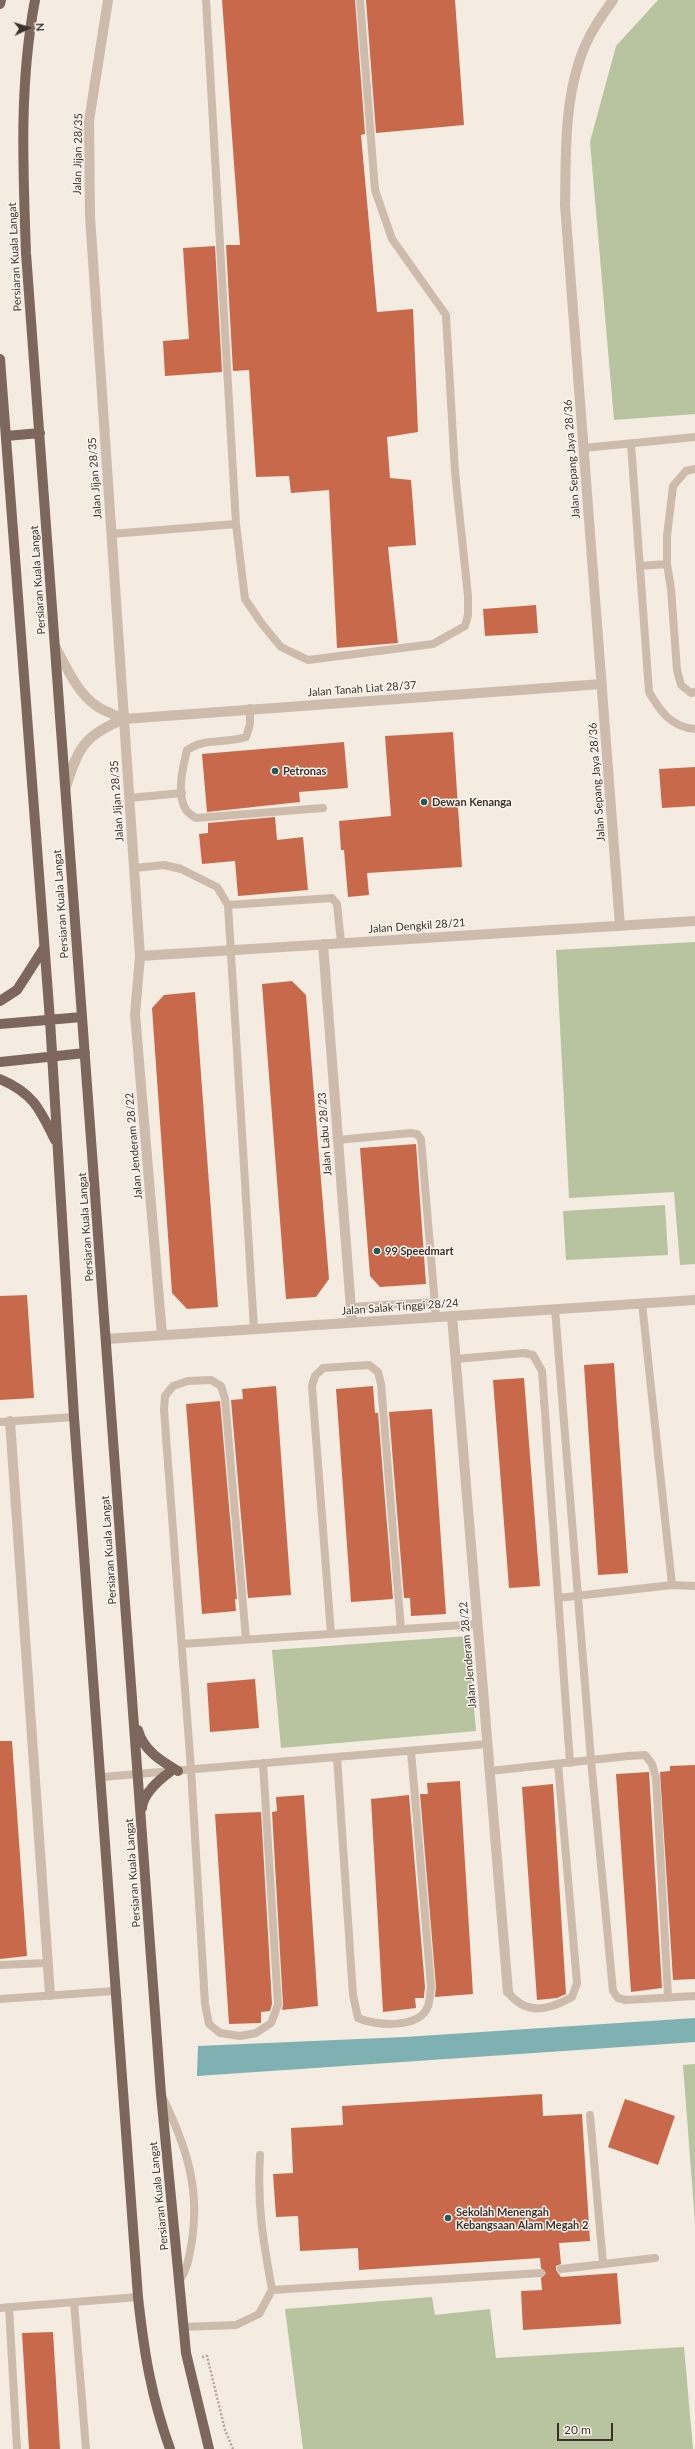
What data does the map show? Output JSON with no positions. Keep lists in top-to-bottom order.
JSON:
{
  "streets": {
    "main road": ["Persiaran Kuala Langat"],
    "street": [
      "Jalan Jijan 28/35",
      "Jalan Sepang Jaya 28/36",
      "Jalan Tanah Liat 28/37",
      "Jalan Dengkil 28/21",
      "Jalan Labu 28/23",
      "Jalan Jenderam 28/22",
      "Jalan Salak Tinggi 28/24"
    ]
  },
  "crossings": [
    ["Jalan Jijan 28/35", "Jalan Tanah Liat 28/37"],
    ["Jalan Jijan 28/35", "Jalan Dengkil 28/21"],
    ["Jalan Jijan 28/35", "Jalan Jenderam 28/22"],
    ["Persiaran Kuala Langat", "Jalan Salak Tinggi 28/24"],
    ["Jalan Sepang Jaya 28/36", "Jalan Tanah Liat 28/37"],
    ["Jalan Sepang Jaya 28/36", "Jalan Dengkil 28/21"],
    ["Jalan Dengkil 28/21", "Jalan Labu 28/23"],
    ["Jalan Dengkil 28/21", "Jalan Jenderam 28/22"],
    ["Jalan Labu 28/23", "Jalan Salak Tinggi 28/24"],
    ["Jalan Jenderam 28/22", "Jalan Salak Tinggi 28/24"]
  ],
  "places": [
    "Petronas",
    "Dewan Kenanga",
    "99 Speedmart",
    "Sekolah Menengah Kebangsaan Alam Megah 2"
  ],
  "scale_bar": "20 m",
  "north": "right"
}
